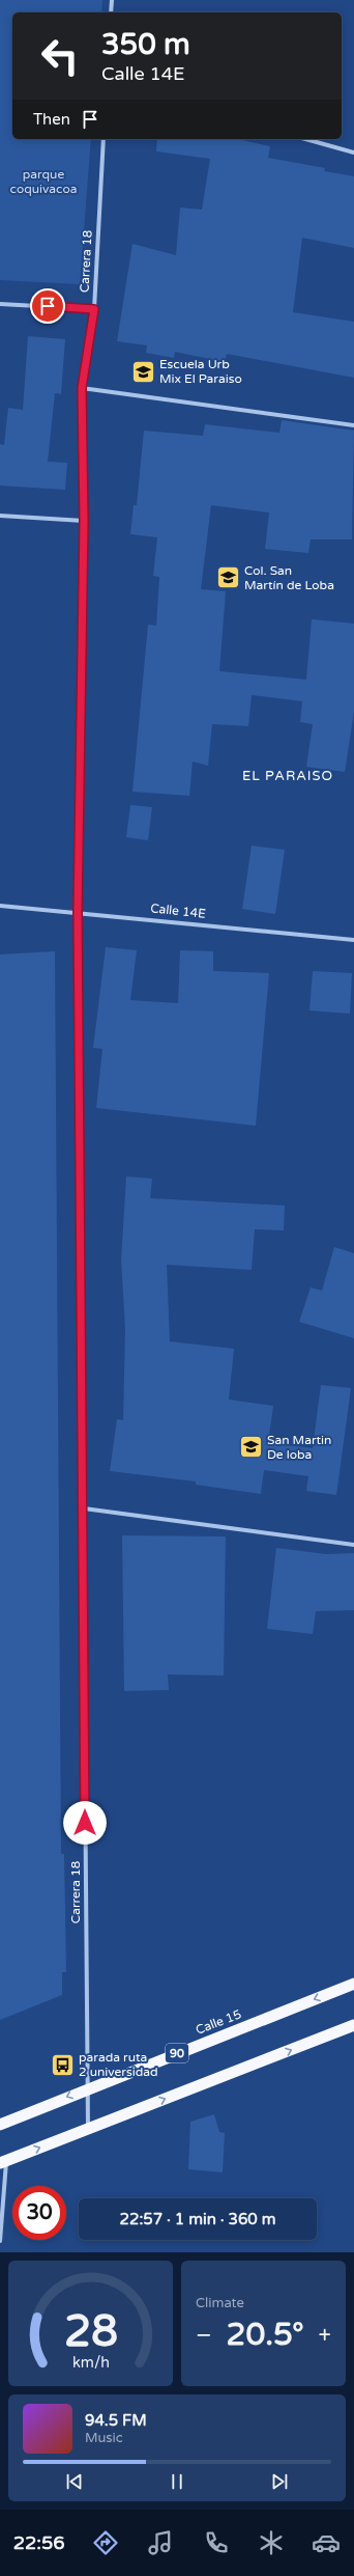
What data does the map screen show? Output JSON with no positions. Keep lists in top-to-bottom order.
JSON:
{
  "streets": {
    "highway": ["Calle 15", "90"],
    "street": ["Carrera 18", "Calle 14E"]
  },
  "crossings": [
    ["Carrera 18", "Calle 14E"],
    ["Carrera 18", "Calle 15"]
  ],
  "districts": ["EL PARAISO"],
  "parks": ["parque coquivacoa"],
  "places": {
    "school or university": ["Escuela Urb Mix El Paraiso", "Col. San Martín de Loba", "San Martin De loba"],
    "bus stop": ["parada ruta 2 universidad"]
  },
  "page": {
    "turn": ["350 m", "Calle 14E"],
    "then": "Then",
    "limit": "30",
    "trip": "22:57 · 1 min · 360 m",
    "tile": "Climate",
    "heat": ["−", "20.5°", "+"],
    "song": ["94.5 FM", "Music"],
    "tabs": "22:56",
    "gauge": ["28", "km/h"]
  }
}
